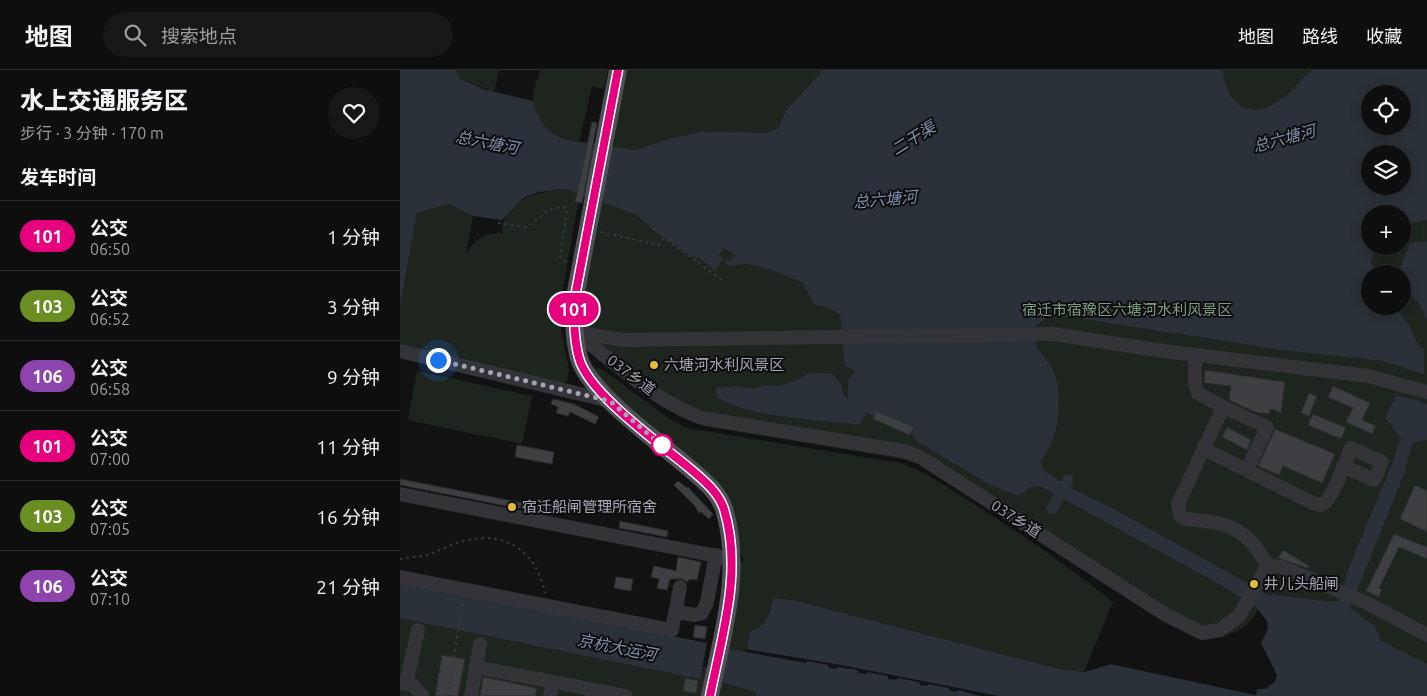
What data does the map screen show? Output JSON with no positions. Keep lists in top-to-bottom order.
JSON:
{
  "streets": {
    "street": ["037乡道"]
  },
  "water": ["二干渠", "总六塘河", "京杭大运河"],
  "parks": ["宿迁市宿豫区六塘河水利风景区"],
  "places": ["六塘河水利风景区", "宿迁船闸管理所宿舍", "井儿头船闸"],
  "lines": ["bus line 101"],
  "page": {
    "header": "地图",
    "search": "搜索地点",
    "nav": ["地图", "路线", "收藏"],
    "heading": [
      ["水上交通服务区", "步行 · 3 分钟 · 170 m"],
      "发车时间"
    ],
    "on_map": "101",
    "map_buttons": ["+", "−"],
    "list": [
      {
        "mark": "101",
        "name": "公交",
        "note": "06:50",
        "value": "1 分钟"
      },
      {
        "mark": "103",
        "name": "公交",
        "note": "06:52",
        "value": "3 分钟"
      },
      {
        "mark": "106",
        "name": "公交",
        "note": "06:58",
        "value": "9 分钟"
      },
      {
        "mark": "101",
        "name": "公交",
        "note": "07:00",
        "value": "11 分钟"
      },
      {
        "mark": "103",
        "name": "公交",
        "note": "07:05",
        "value": "16 分钟"
      },
      {
        "mark": "106",
        "name": "公交",
        "note": "07:10",
        "value": "21 分钟"
      }
    ]
  }
}
